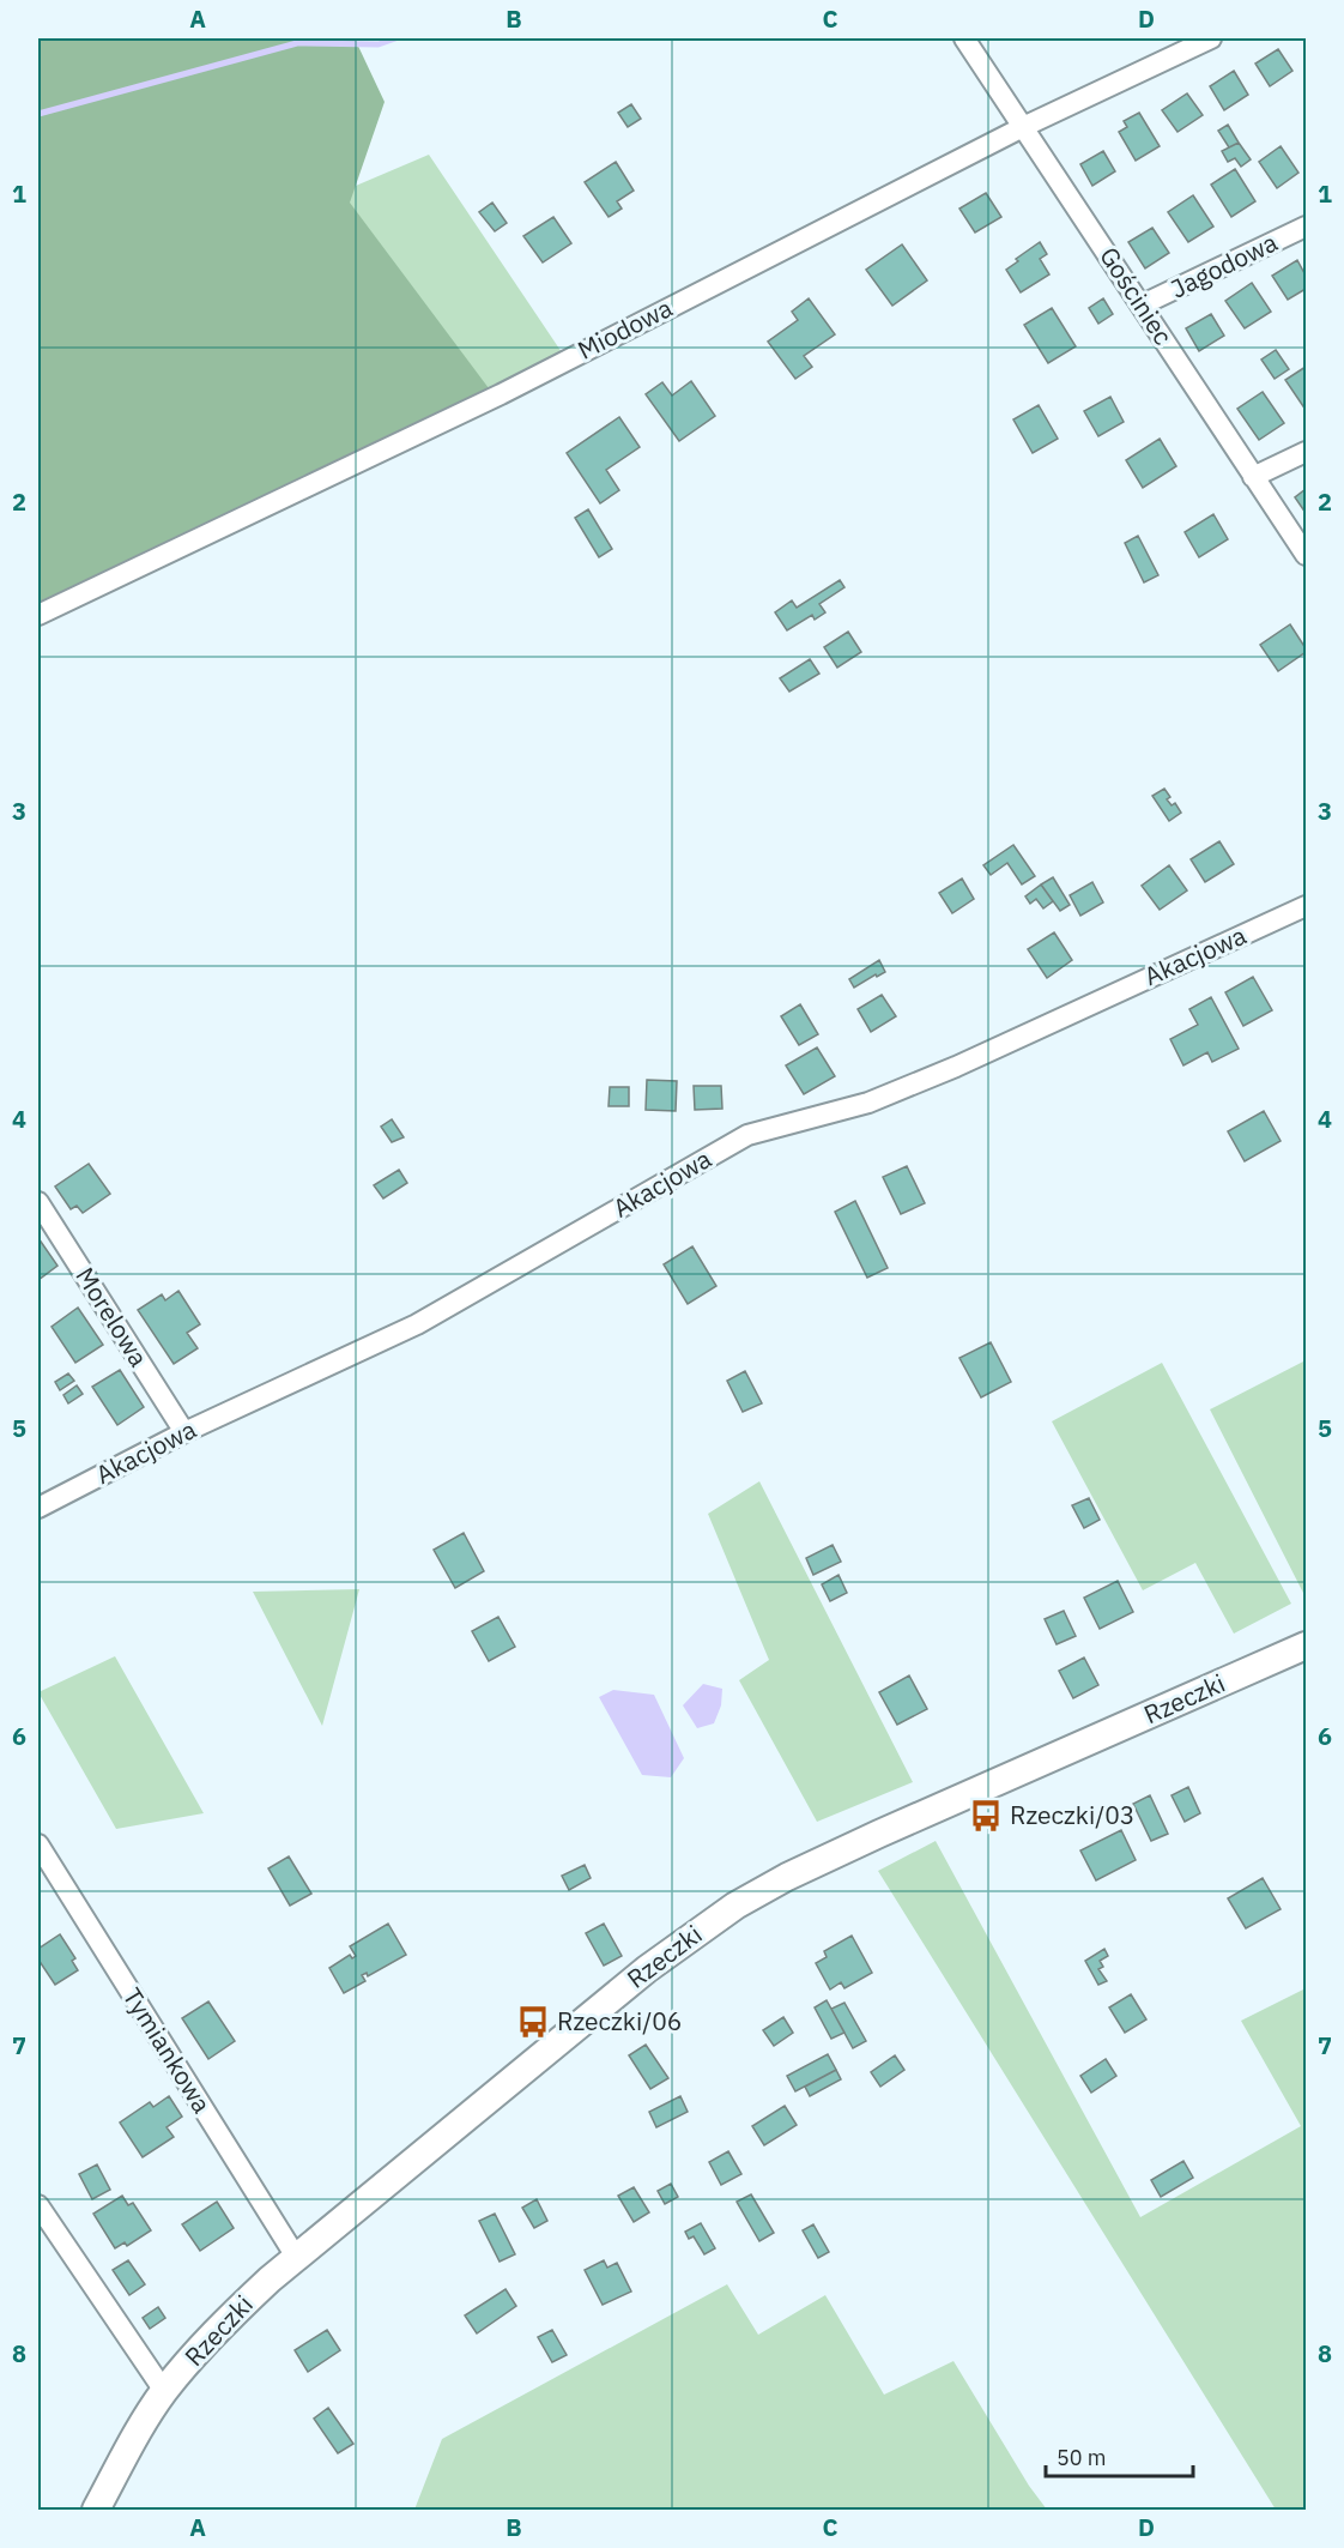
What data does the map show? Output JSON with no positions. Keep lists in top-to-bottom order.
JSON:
{
  "streets": {
    "main road": ["Rzeczki"],
    "street": [
      "Jagodowa",
      "Gościniec",
      "Miodowa",
      "Akacjowa",
      "Morelowa",
      "Tymiankowa"
    ]
  },
  "crossings": [
    ["Jagodowa", "Gościniec"],
    ["Gościniec", "Miodowa"],
    ["Akacjowa", "Morelowa"],
    ["Rzeczki", "Tymiankowa"]
  ],
  "places": {
    "bus stop": ["Rzeczki/03", "Rzeczki/06"]
  },
  "scale_bar": "50 m",
  "grid": {
    "columns": [
      "A",
      "B",
      "C",
      "D"
    ],
    "rows": [
      "1",
      "2",
      "3",
      "4",
      "5",
      "6",
      "7",
      "8"
    ]
  }
}
